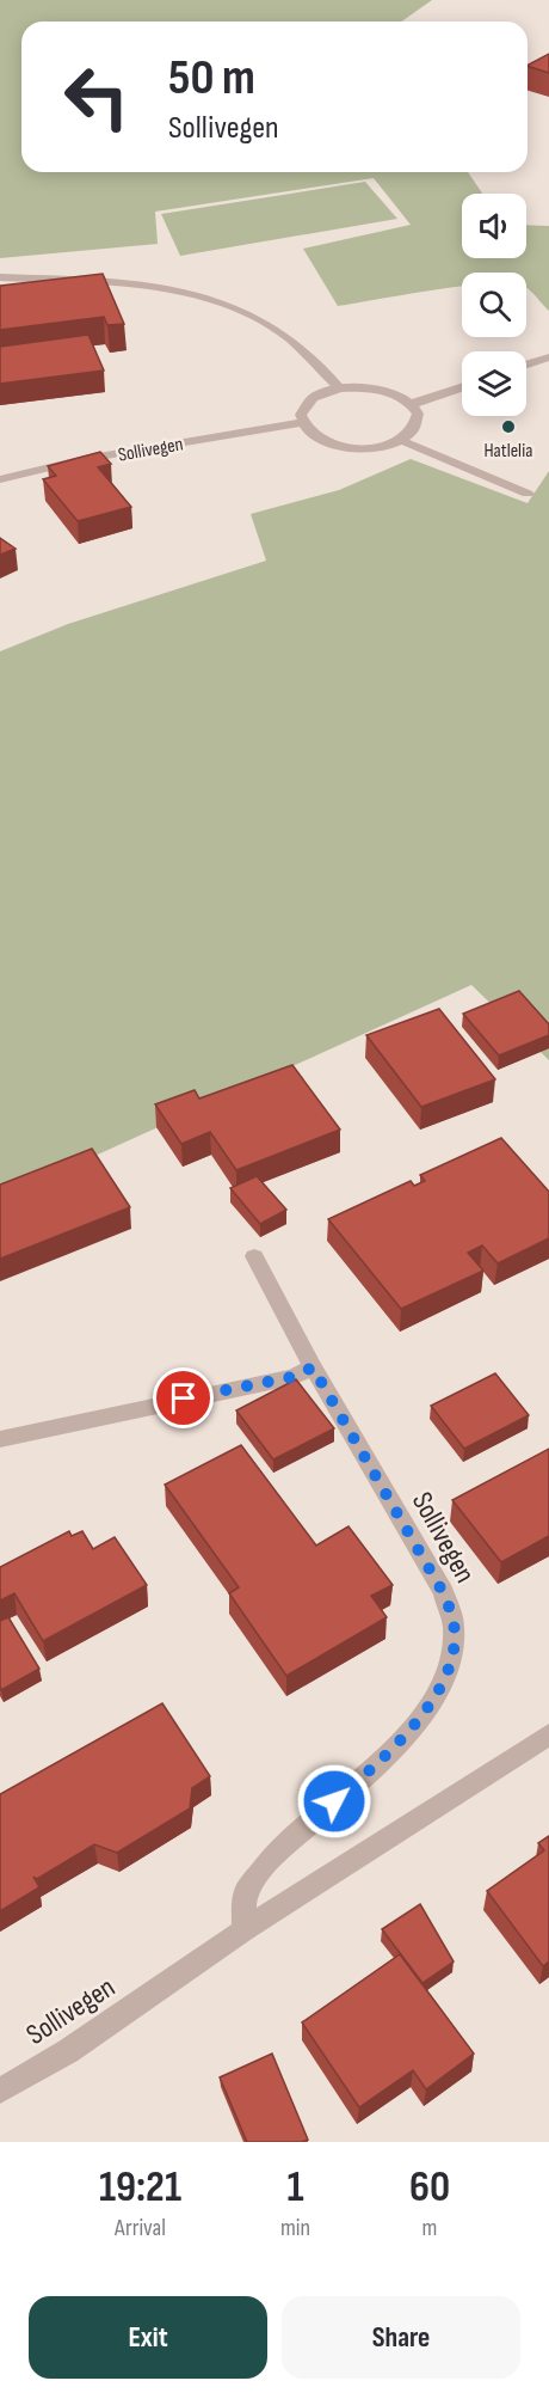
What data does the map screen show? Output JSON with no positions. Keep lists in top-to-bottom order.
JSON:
{
  "streets": {
    "street": ["Sollivegen"]
  },
  "places": ["Hatlelia"],
  "page": {
    "turn": ["50 m", "Sollivegen"],
    "eta": [
      "19:21",
      "Arrival",
      "1",
      "min",
      "60",
      "m"
    ],
    "buttons": ["Exit", "Share"]
  }
}
